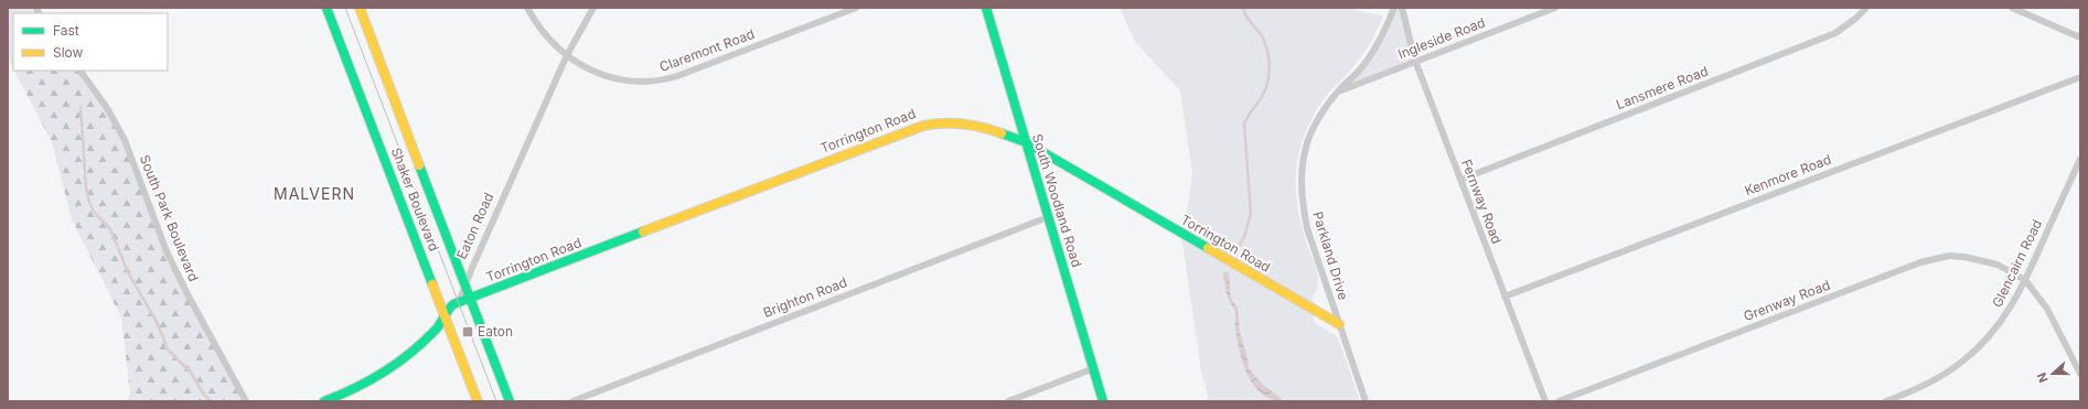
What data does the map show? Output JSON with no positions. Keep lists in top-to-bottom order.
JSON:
{
  "streets": {
    "street": [
      "Ingleside Road",
      "Claremont Road",
      "Lansmere Road",
      "Torrington Road",
      "Kenmore Road",
      "Shaker Boulevard",
      "South Woodland Road",
      "Fernway Road",
      "South Park Boulevard",
      "Eaton Road",
      "Parkland Drive",
      "Glencairn Road",
      "Brighton Road",
      "Grenway Road"
    ]
  },
  "crossings": [
    ["Ingleside Road", "Fernway Road"],
    ["Ingleside Road", "Parkland Drive"],
    ["Claremont Road", "Eaton Road"],
    ["Lansmere Road", "Fernway Road"],
    ["Torrington Road", "Shaker Boulevard"],
    ["Torrington Road", "South Woodland Road"],
    ["Torrington Road", "Eaton Road"],
    ["Torrington Road", "Parkland Drive"],
    ["Kenmore Road", "Fernway Road"],
    ["Shaker Boulevard", "Eaton Road"],
    ["South Woodland Road", "Brighton Road"],
    ["Glencairn Road", "Grenway Road"]
  ],
  "districts": ["MALVERN"],
  "places": {
    "transit": ["Eaton"]
  },
  "legend": ["Fast", "Slow"],
  "north": "left"
}
